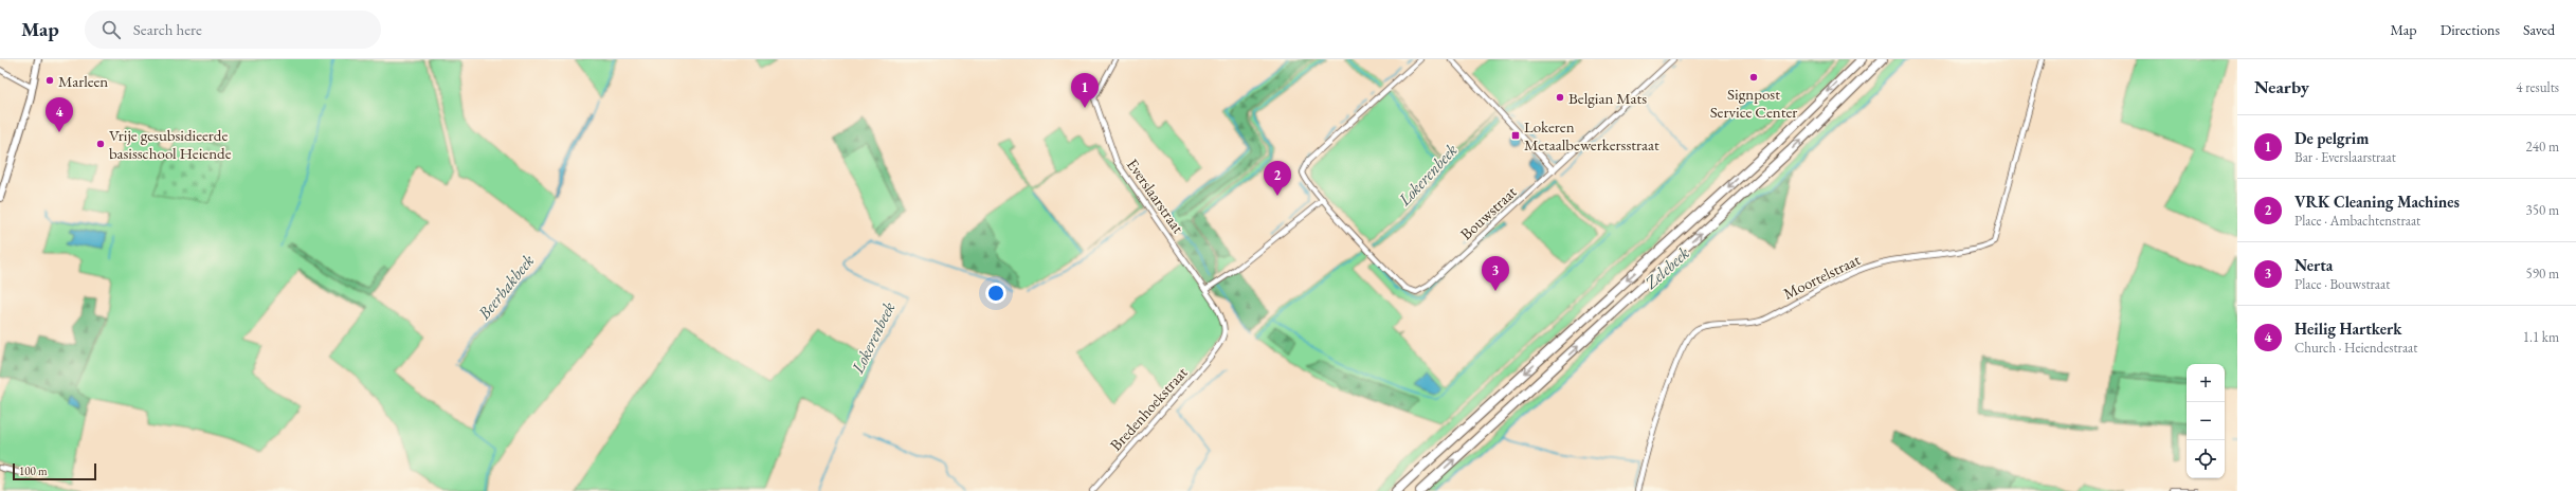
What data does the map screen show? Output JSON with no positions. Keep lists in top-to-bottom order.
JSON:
{
  "streets": {
    "street": [
      "Everslaarstraat",
      "Bouwstraat",
      "Moortelstraat",
      "Bredenhoekstraat"
    ]
  },
  "crossings": [
    ["Everslaarstraat", "Bredenhoekstraat"]
  ],
  "water": ["Lokerenbeek", "Zelebeek", "Beerbakbeek"],
  "places": {
    "other": [
      "Signpost Service Center",
      "Marleen",
      "Belgian Mats",
      "Vrije gesubsidieerde basisschool Heiende"
    ],
    "transit": ["Lokeren Metaalbewerkersstraat"]
  },
  "scale_bar": "100 m",
  "page": {
    "header": "Map",
    "search": "Search here",
    "nav": ["Map", "Directions", "Saved"],
    "heading": ["Nearby", "4 results"],
    "pins": [
      "1",
      "4",
      "2",
      "3"
    ],
    "list": [
      {
        "mark": "1",
        "name": "De pelgrim",
        "note": "Bar · Everslaarstraat",
        "value": "240 m"
      },
      {
        "mark": "2",
        "name": "VRK Cleaning Machines",
        "note": "Place · Ambachtenstraat",
        "value": "350 m"
      },
      {
        "mark": "3",
        "name": "Nerta",
        "note": "Place · Bouwstraat",
        "value": "590 m"
      },
      {
        "mark": "4",
        "name": "Heilig Hartkerk",
        "note": "Church · Heiendestraat",
        "value": "1.1 km"
      }
    ],
    "map_buttons": ["+", "−"],
    "scale": "100 m"
  }
}
